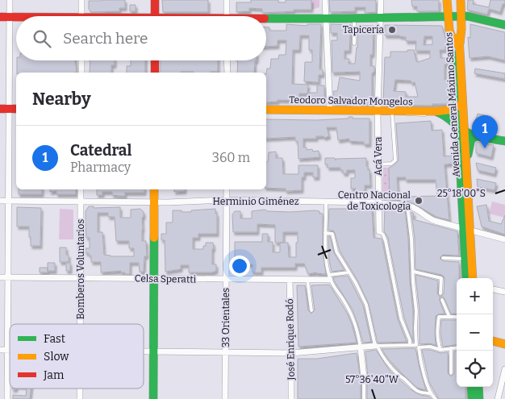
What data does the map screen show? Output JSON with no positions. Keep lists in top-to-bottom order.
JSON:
{
  "streets": {
    "main road": ["Teodoro Salvador Mongelos", "Avenida General Máximo Santos"],
    "street": [
      "Acá Vera",
      "Herminio Giménez",
      "Bomberos Voluntarios",
      "Celsa Speratti",
      "33 Orientales",
      "José Enrique Rodó"
    ]
  },
  "crossings": [
    ["Teodoro Salvador Mongelos", "Avenida General Máximo Santos"],
    ["Teodoro Salvador Mongelos", "Acá Vera"],
    ["Avenida General Máximo Santos", "Herminio Giménez"],
    ["Acá Vera", "Herminio Giménez"],
    ["Herminio Giménez", "Bomberos Voluntarios"],
    ["Herminio Giménez", "33 Orientales"],
    ["Bomberos Voluntarios", "Celsa Speratti"],
    ["Celsa Speratti", "33 Orientales"],
    ["Celsa Speratti", "José Enrique Rodó"]
  ],
  "places": ["Tapicería", "Centro Nacional de Toxicología"],
  "legend": ["Fast", "Slow", "Jam"],
  "page": {
    "search": "Search here",
    "heading": "Nearby",
    "pins": "1",
    "list": [
      {
        "mark": "1",
        "name": "Catedral",
        "note": "Pharmacy",
        "value": "360 m"
      }
    ],
    "map_buttons": ["+", "−"]
  },
  "coordinates": ["25°18'00\"S", "57°36'40\"W"]
}
